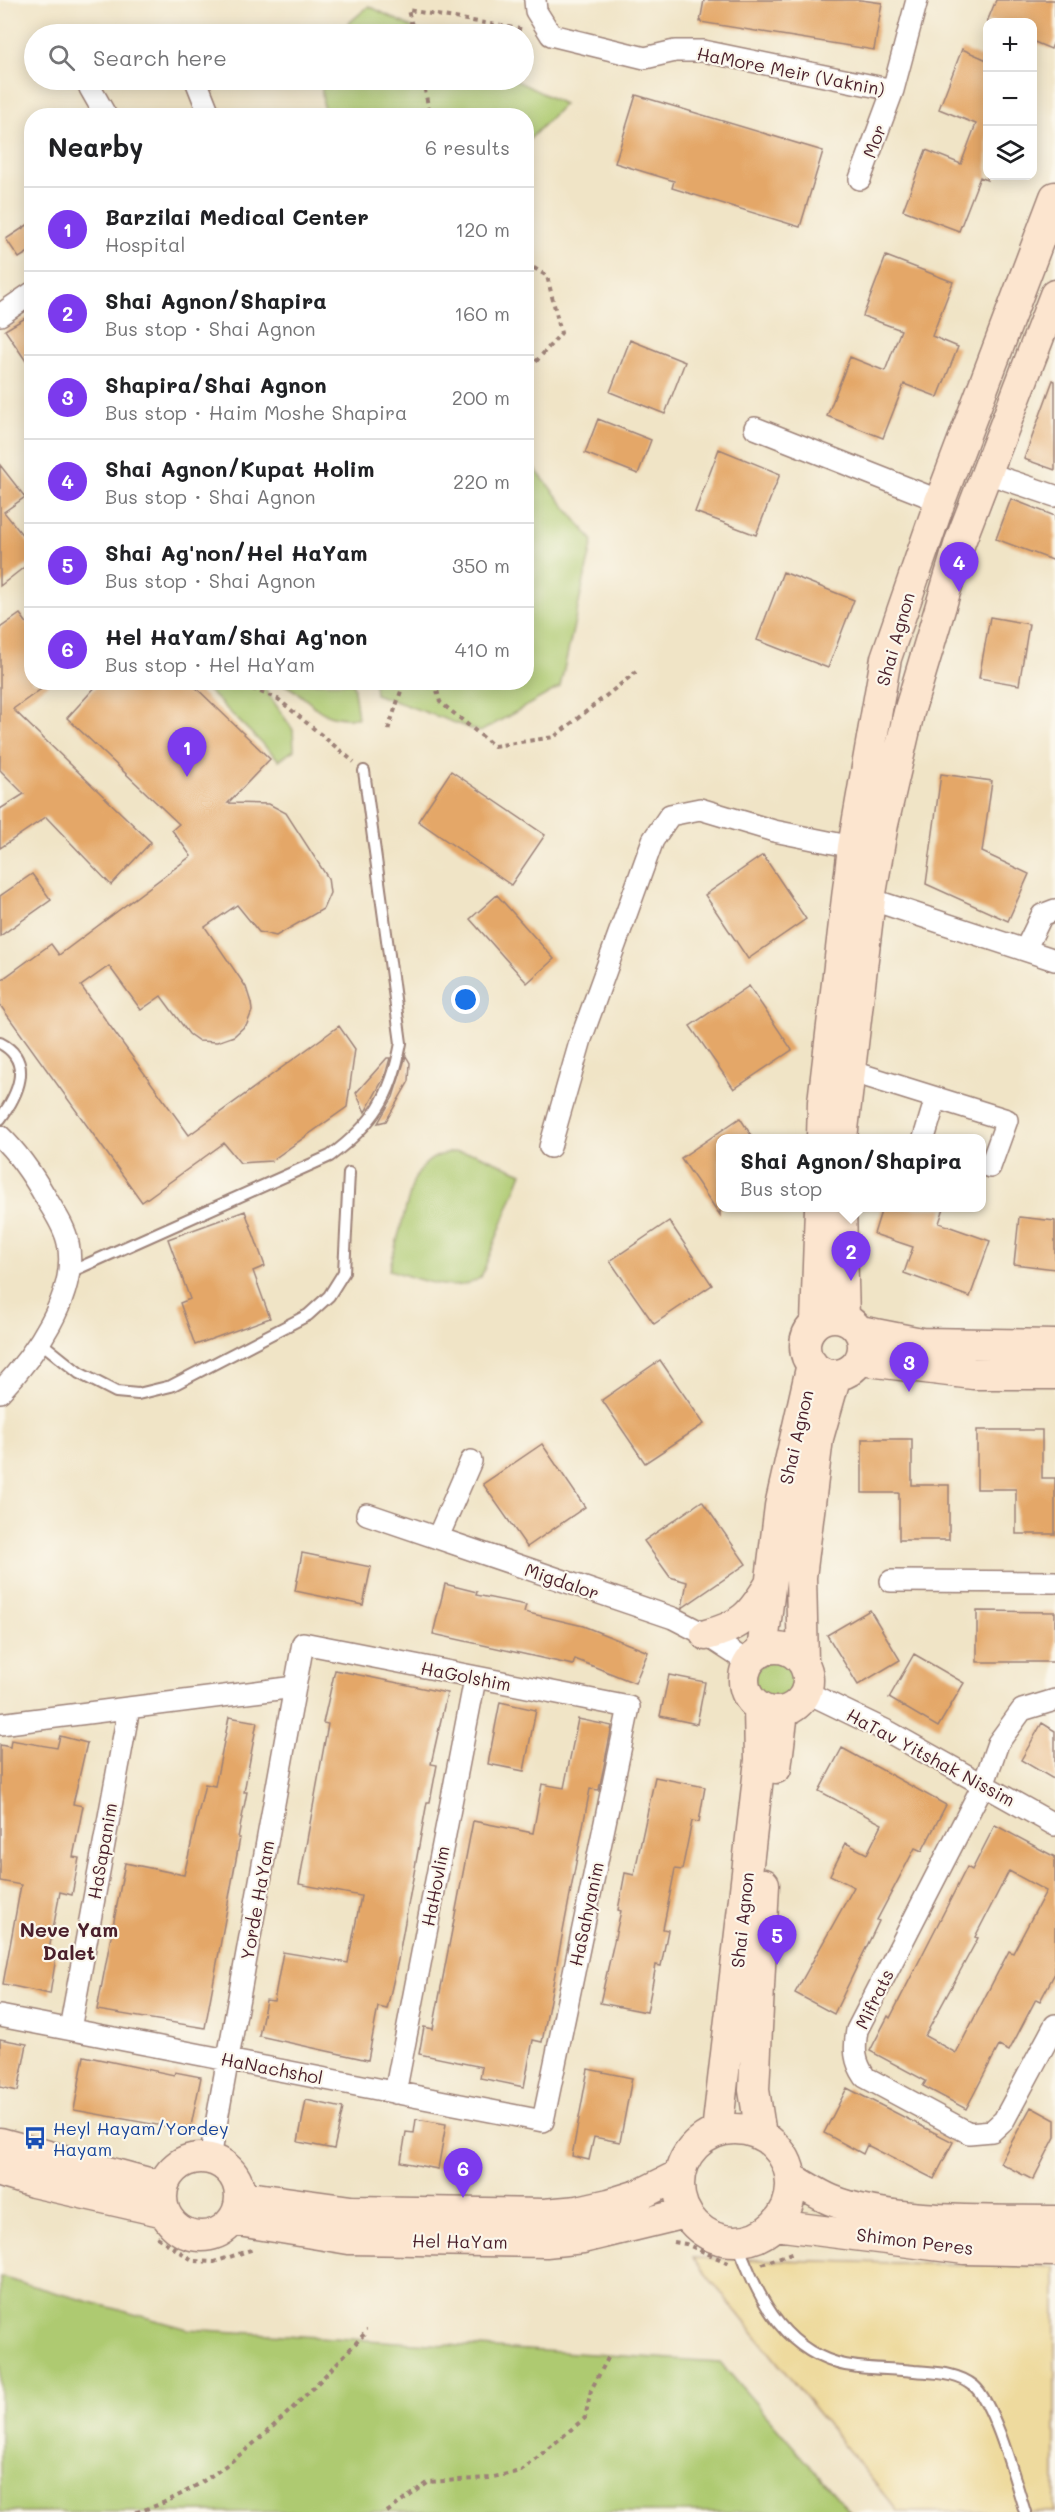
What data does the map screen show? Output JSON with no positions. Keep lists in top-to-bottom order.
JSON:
{
  "streets": {
    "street": [
      "HaMore Meir (Vaknin)",
      "Mor",
      "Shai Agnon",
      "Migdalor",
      "HaGolshim",
      "HaTav Yitshak Nissim",
      "HaSapanim",
      "HaHovlim",
      "Yorde HaYam",
      "HaSahyanim",
      "Mifrats",
      "HaNachshol",
      "Hel HaYam",
      "Shimon Peres"
    ]
  },
  "crossings": [
    ["HaMore Meir (Vaknin)", "Mor"],
    ["Shai Agnon", "Migdalor"],
    ["Shai Agnon", "HaTav Yitshak Nissim"],
    ["Shai Agnon", "Hel HaYam"],
    ["Shai Agnon", "Shimon Peres"],
    ["Migdalor", "HaTav Yitshak Nissim"],
    ["HaGolshim", "HaHovlim"],
    ["HaGolshim", "Yorde HaYam"],
    ["HaGolshim", "HaSahyanim"],
    ["HaTav Yitshak Nissim", "Mifrats"],
    ["HaSapanim", "HaNachshol"],
    ["HaHovlim", "HaNachshol"],
    ["Yorde HaYam", "HaNachshol"],
    ["Yorde HaYam", "Hel HaYam"],
    ["HaSahyanim", "HaNachshol"],
    ["Hel HaYam", "Shimon Peres"]
  ],
  "districts": ["Neve Yam Dalet"],
  "places": {
    "bus stop": ["Heyl Hayam/Yordey Hayam"]
  },
  "page": {
    "map_buttons": ["+", "−"],
    "search": "Search here",
    "heading": ["Nearby", "6 results"],
    "list": [
      {
        "mark": "1",
        "name": "Barzilai Medical Center",
        "note": "Hospital",
        "value": "120 m"
      },
      {
        "mark": "2",
        "name": "Shai Agnon/Shapira",
        "note": "Bus stop · Shai Agnon",
        "value": "160 m"
      },
      {
        "mark": "3",
        "name": "Shapira/Shai Agnon",
        "note": "Bus stop · Haim Moshe Shapira",
        "value": "200 m"
      },
      {
        "mark": "4",
        "name": "Shai Agnon/Kupat Holim",
        "note": "Bus stop · Shai Agnon",
        "value": "220 m"
      },
      {
        "mark": "5",
        "name": "Shai Ag'non/Hel HaYam",
        "note": "Bus stop · Shai Agnon",
        "value": "350 m"
      },
      {
        "mark": "6",
        "name": "Hel HaYam/Shai Ag'non",
        "note": "Bus stop · Hel HaYam",
        "value": "410 m"
      }
    ],
    "pins": [
      "4",
      "1",
      "2",
      "3",
      "5",
      "6"
    ],
    "popup": ["Shai Agnon/Shapira", "Bus stop"]
  }
}
